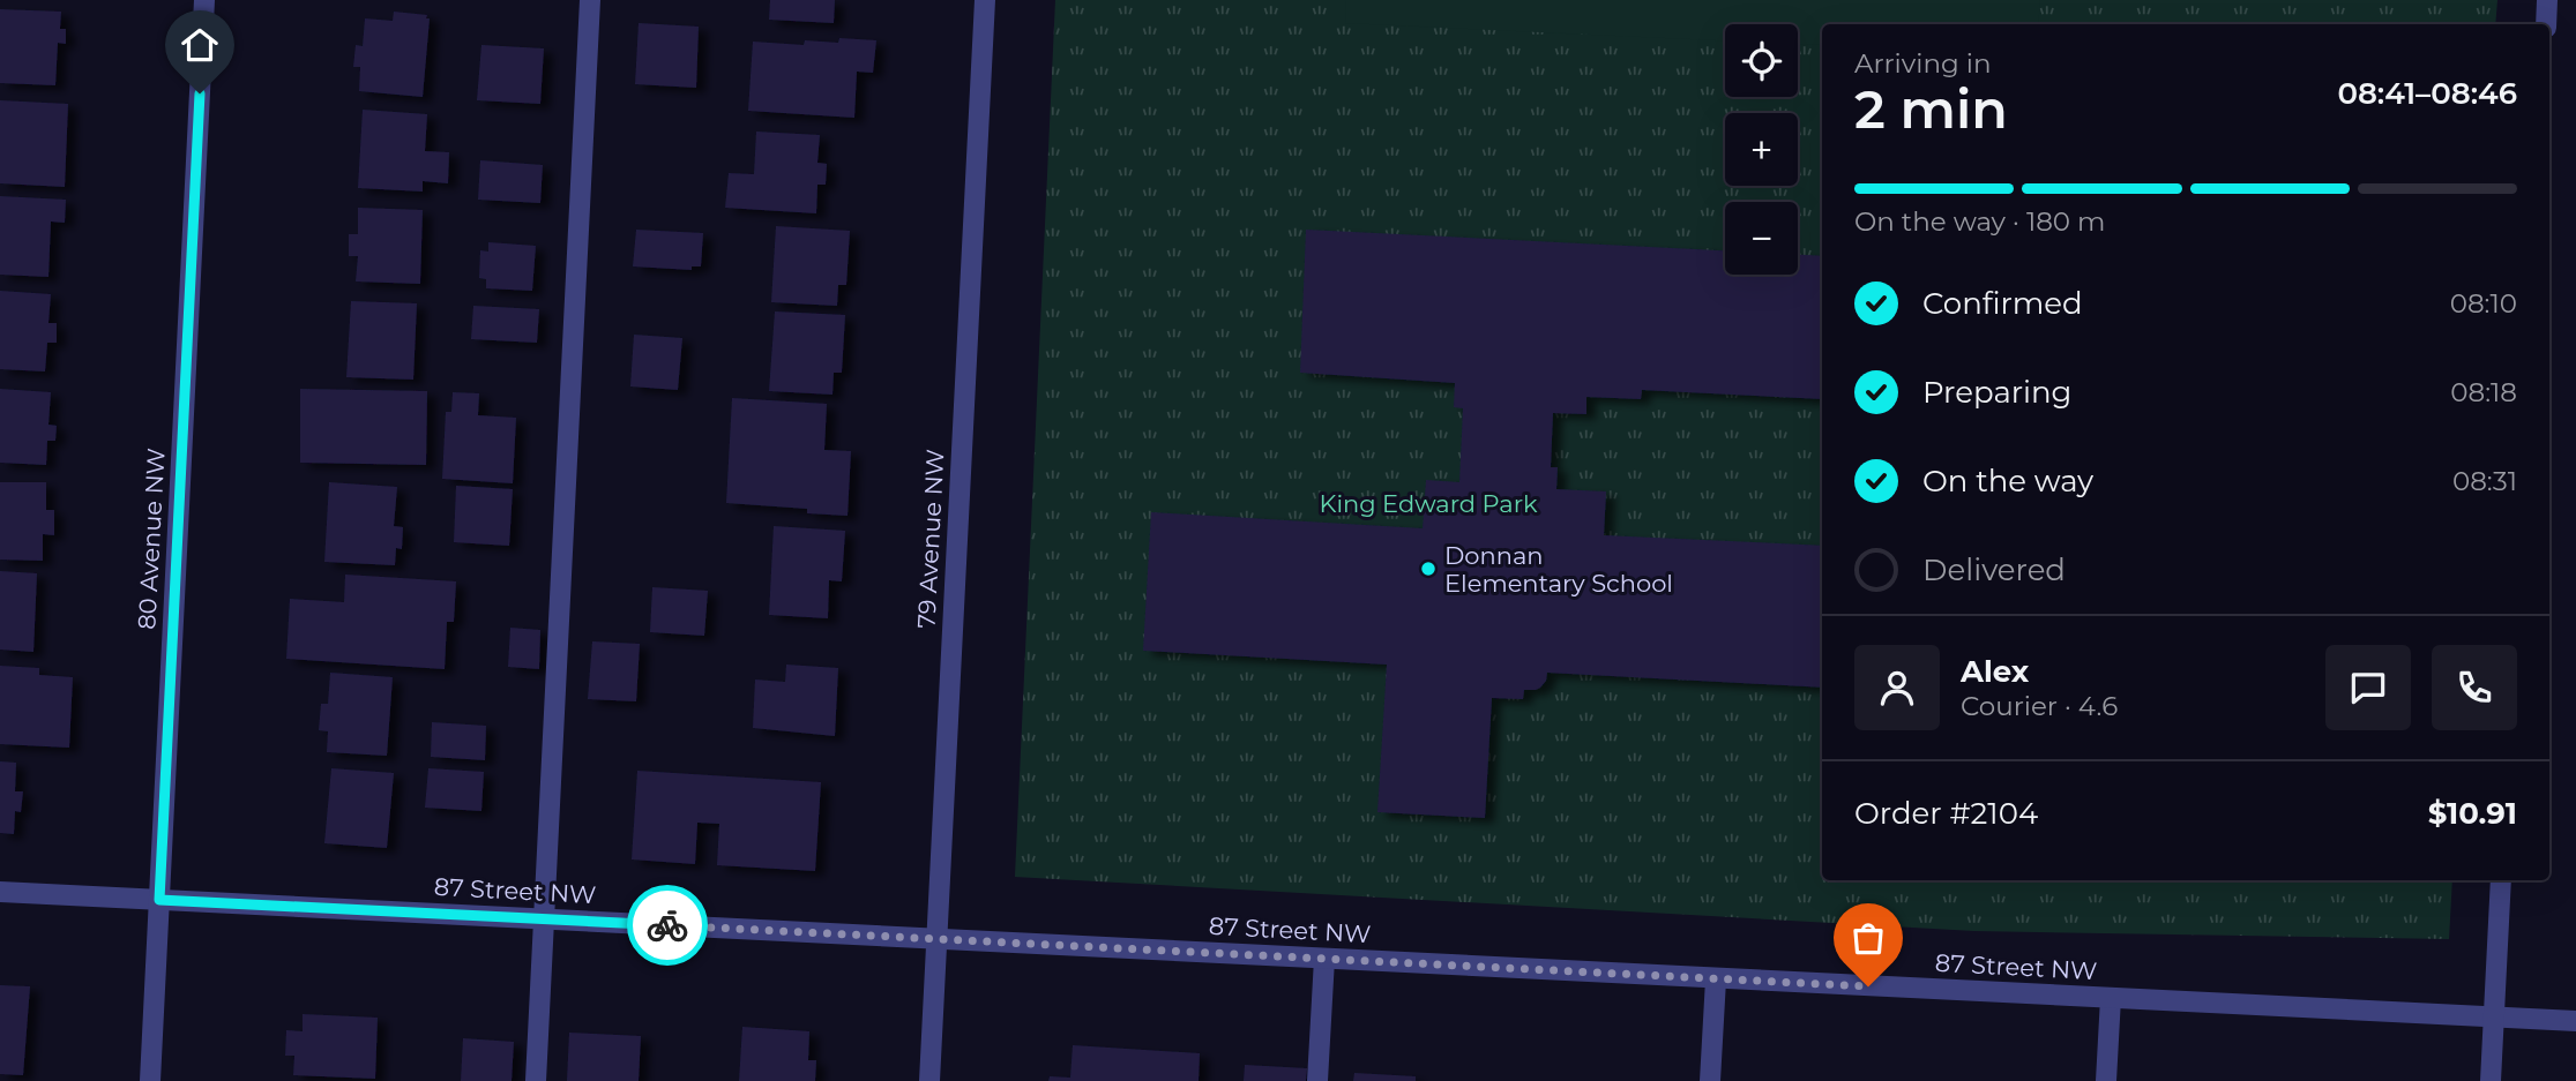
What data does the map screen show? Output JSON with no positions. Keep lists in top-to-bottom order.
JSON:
{
  "streets": {
    "street": ["80 Avenue NW", "79 Avenue NW", "87 Street NW"]
  },
  "crossings": [
    ["80 Avenue NW", "87 Street NW"],
    ["79 Avenue NW", "87 Street NW"]
  ],
  "parks": ["King Edward Park"],
  "places": ["Donnan Elementary School"],
  "page": {
    "map_buttons": ["+", "−"],
    "heading": ["2 min", "Arriving in", "08:41–08:46"],
    "panel": [
      "Alex",
      "Courier · 4.6",
      "Order #2104",
      "$10.91"
    ],
    "bar": "On the way · 180 m",
    "list": [
      ["Confirmed", "08:10"],
      ["Preparing", "08:18"],
      ["On the way", "08:31"],
      "Delivered"
    ]
  }
}
